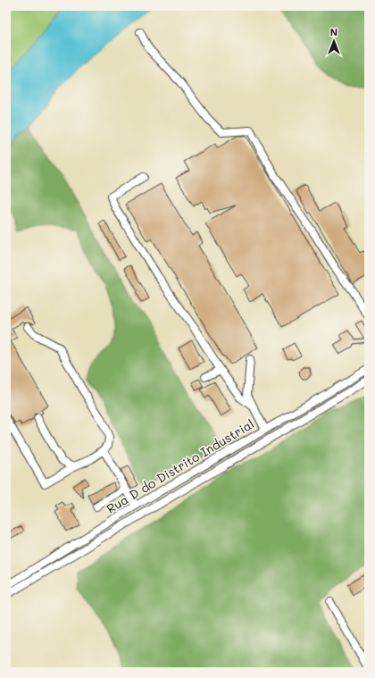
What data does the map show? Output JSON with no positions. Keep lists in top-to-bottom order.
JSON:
{
  "streets": {
    "street": ["Rua D do Distrito Industrial"]
  },
  "north": "top"
}
